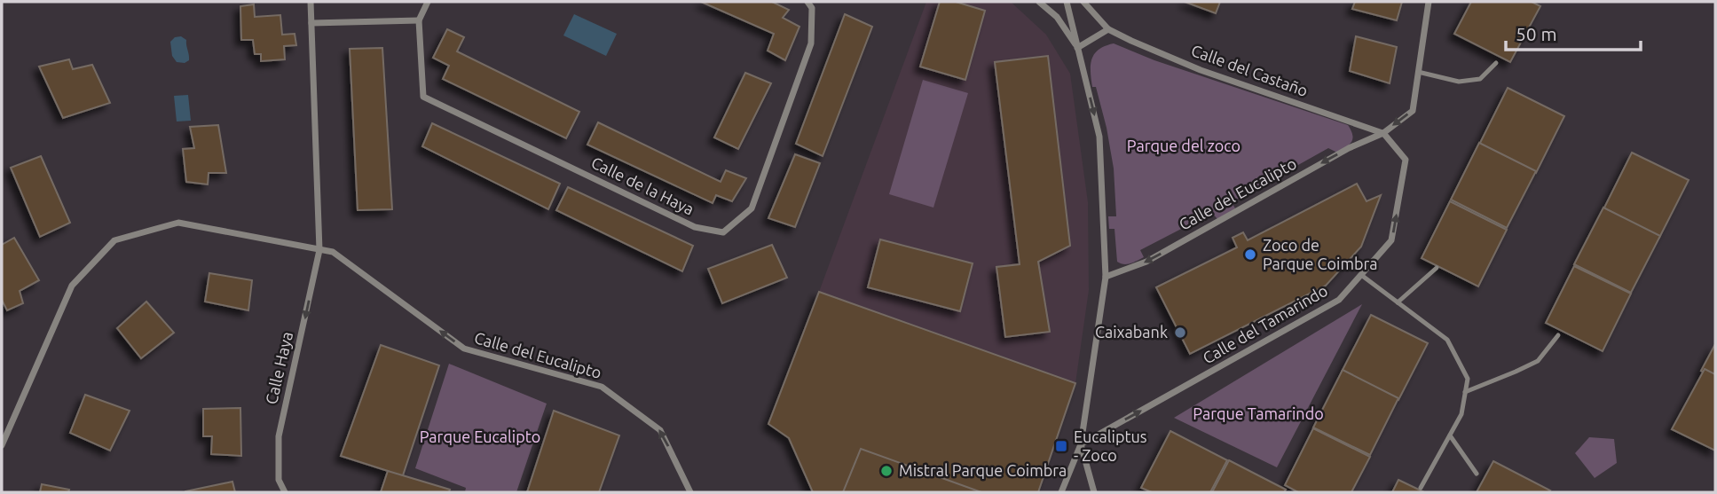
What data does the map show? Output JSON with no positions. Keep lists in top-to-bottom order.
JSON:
{
  "streets": {
    "street": [
      "Calle del Castaño",
      "Calle de la Haya",
      "Calle del Eucalipto",
      "Calle del Tamarindo",
      "Calle Haya"
    ]
  },
  "crossings": [
    ["Calle del Castaño", "Calle del Eucalipto"],
    ["Calle del Castaño", "Calle del Tamarindo"],
    ["Calle del Eucalipto", "Calle del Tamarindo"],
    ["Calle del Eucalipto", "Calle Haya"]
  ],
  "one_way": ["Calle del Eucalipto", "Calle del Tamarindo", "Calle Haya"],
  "parks": ["Parque del zoco", "Parque Tamarindo", "Parque Eucalipto"],
  "places": {
    "other": ["Zoco de Parque Coimbra", "Caixabank", "Mistral Parque Coimbra"],
    "transit": ["Eucaliptus - Zoco"]
  },
  "scale_bar": "50 m"
}
